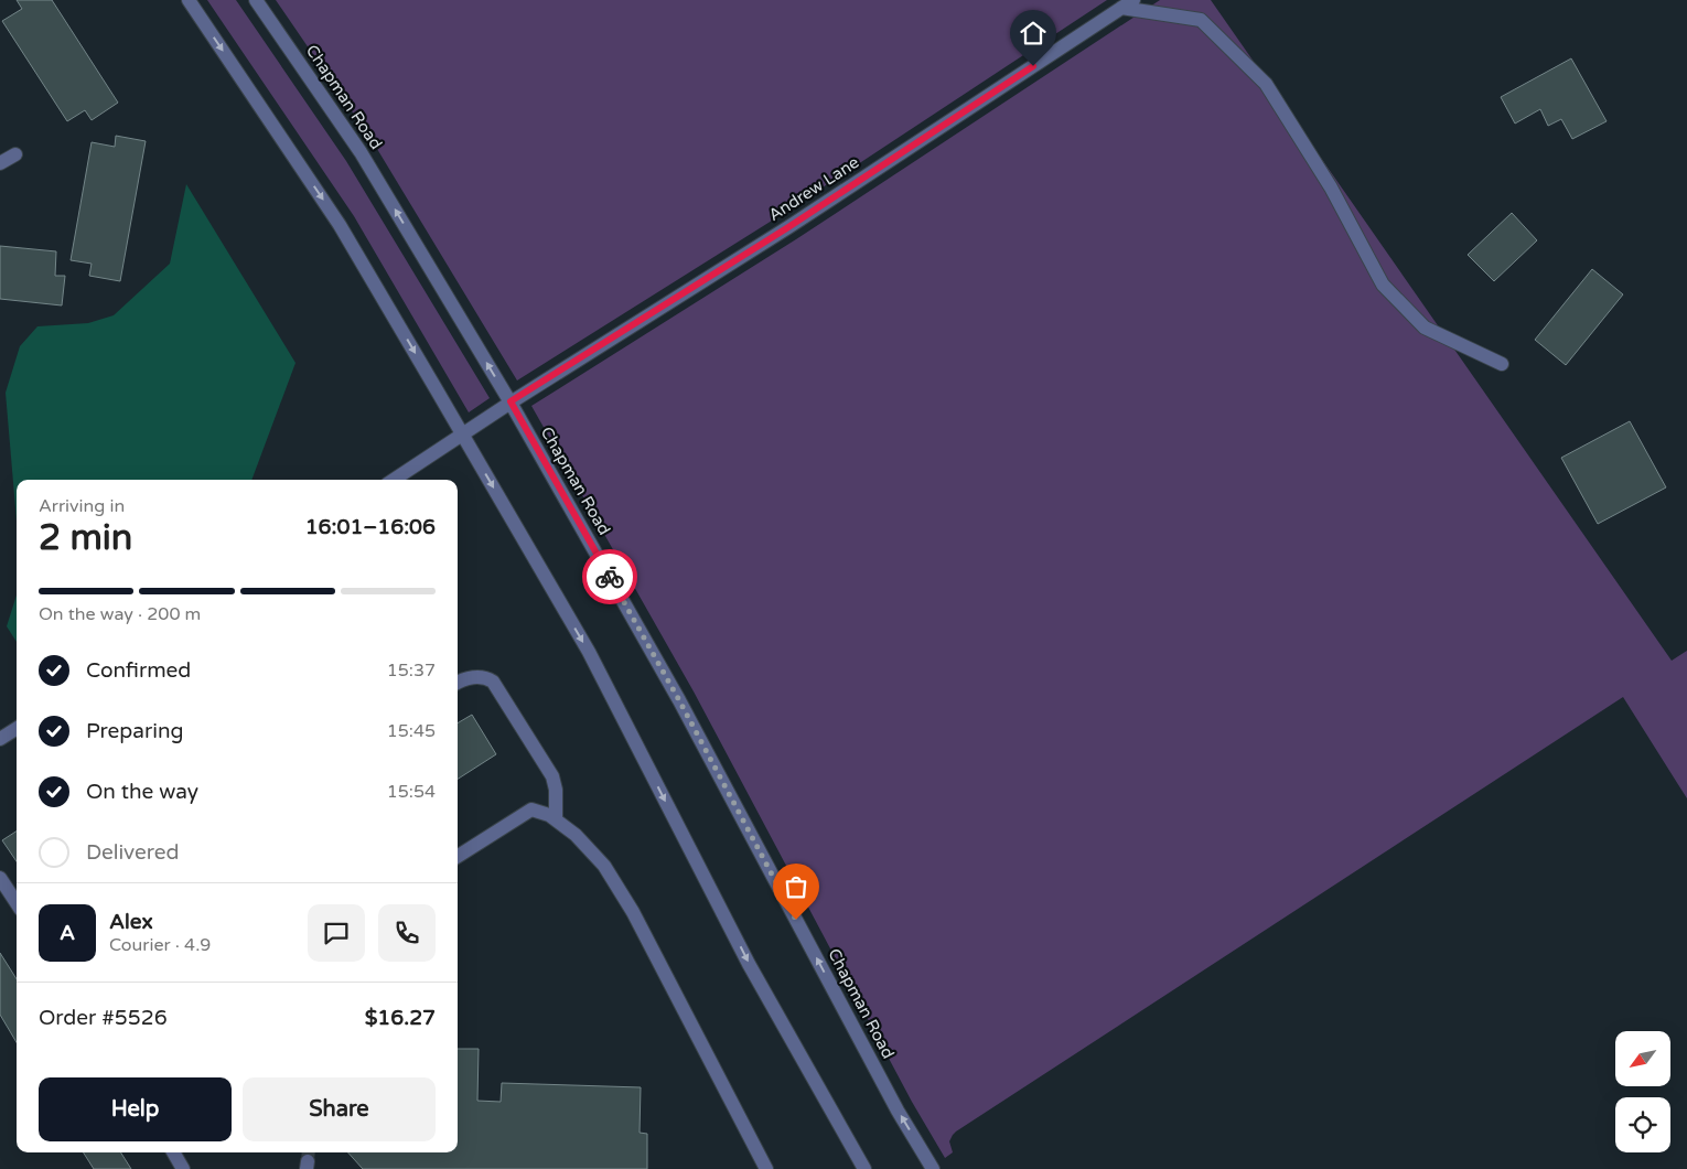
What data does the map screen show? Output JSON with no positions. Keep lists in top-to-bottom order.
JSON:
{
  "streets": {
    "street": ["Chapman Road", "Andrew Lane"]
  },
  "crossings": [
    ["Chapman Road", "Andrew Lane"]
  ],
  "north": "bottom left",
  "page": {
    "heading": ["2 min", "Arriving in", "16:01–16:06"],
    "panel": [
      "Alex",
      "Courier · 4.9",
      "Order #5526",
      "$16.27"
    ],
    "bar": "On the way · 200 m",
    "list": [
      ["Confirmed", "15:37"],
      ["Preparing", "15:45"],
      ["On the way", "15:54"],
      "Delivered"
    ],
    "round": "A",
    "buttons": ["Help", "Share"]
  }
}
